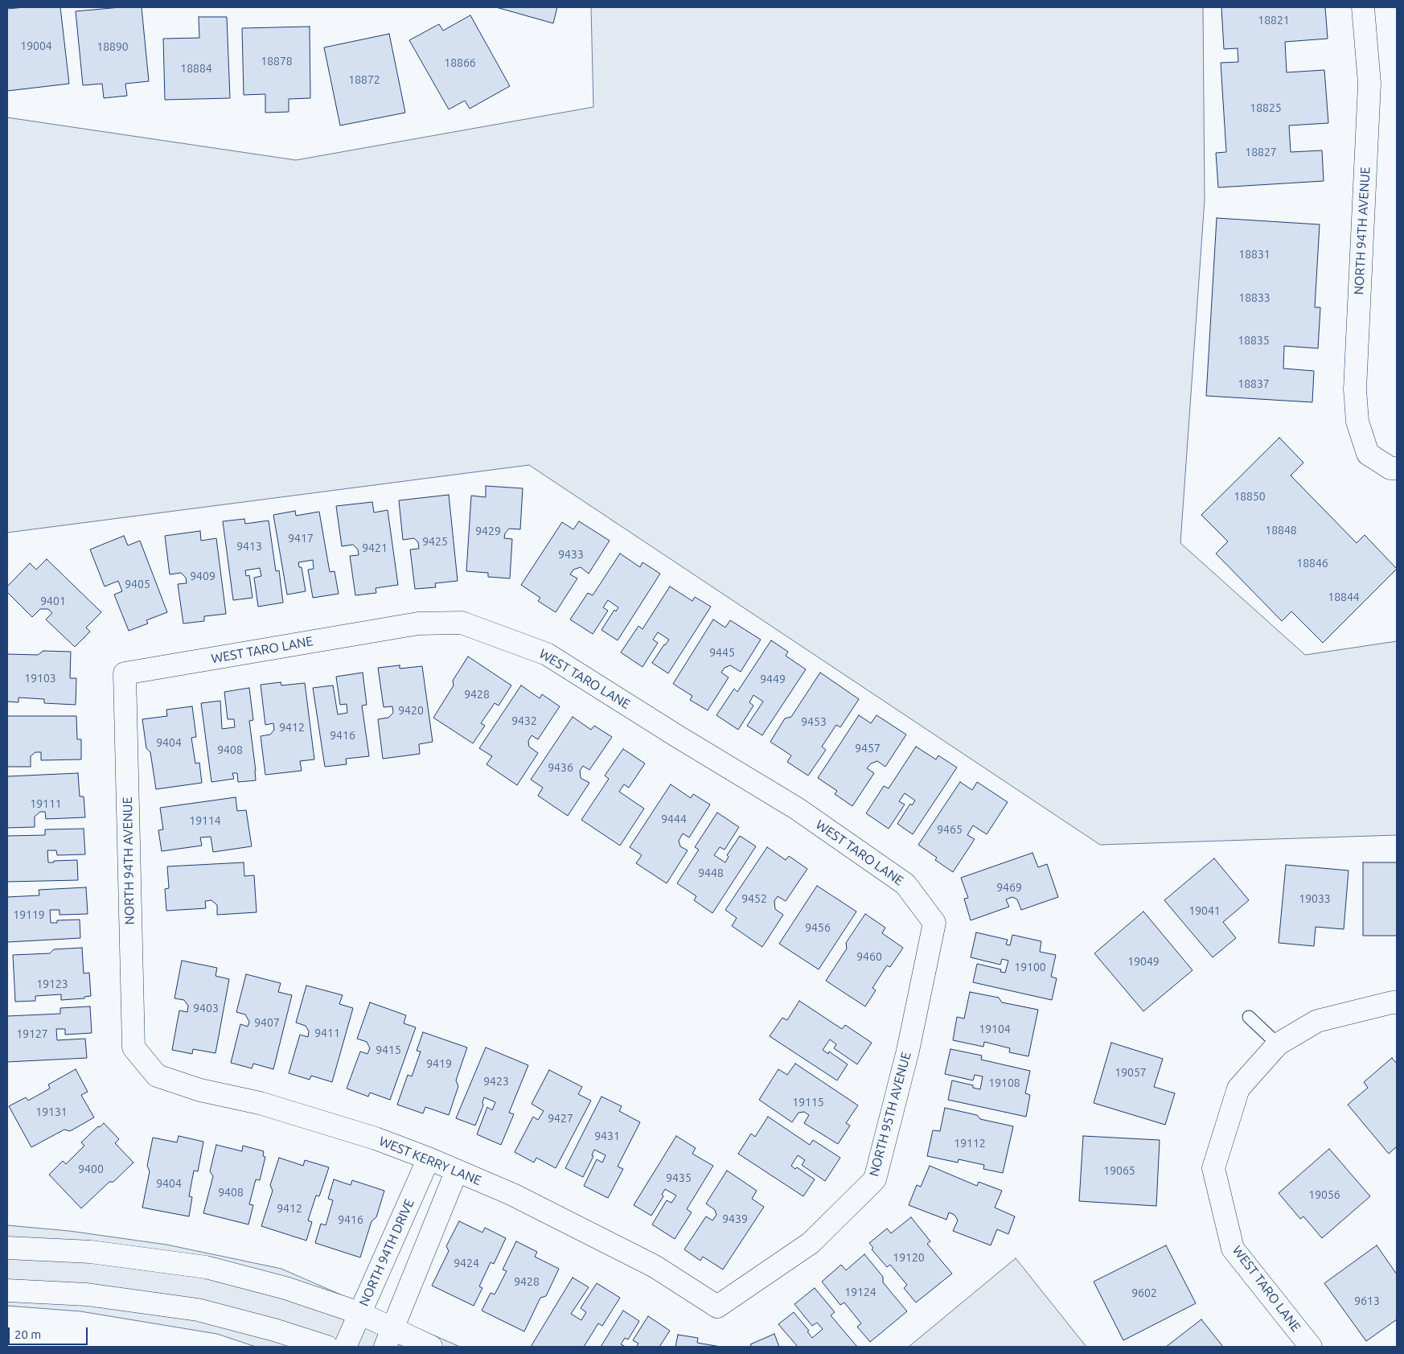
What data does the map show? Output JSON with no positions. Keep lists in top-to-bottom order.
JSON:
{
  "streets": {
    "street": [
      "NORTH 94TH AVENUE",
      "WEST TARO LANE",
      "NORTH 95TH AVENUE",
      "WEST KERRY LANE",
      "NORTH 94TH DRIVE"
    ]
  },
  "crossings": [
    ["NORTH 94TH AVENUE", "WEST TARO LANE"],
    ["NORTH 94TH AVENUE", "WEST KERRY LANE"],
    ["WEST TARO LANE", "NORTH 95TH AVENUE"],
    ["NORTH 95TH AVENUE", "WEST KERRY LANE"],
    ["WEST KERRY LANE", "NORTH 94TH DRIVE"]
  ],
  "house_numbers": [
    "18821",
    "19004",
    "18890",
    "18878",
    "18866",
    "18884",
    "18872",
    "18825",
    "18827",
    "18831",
    "18833",
    "18835",
    "18837",
    "18850",
    "18848",
    "9429",
    "9417",
    "9425",
    "9413",
    "9421",
    "9433",
    "18846",
    "9409",
    "9405",
    "18844",
    "9401",
    "9445",
    "19103",
    "9449",
    "9428",
    "9420",
    "9432",
    "9453",
    "9412",
    "9416",
    "9404",
    "9457",
    "9408",
    "9436",
    "19111",
    "9444",
    "19114",
    "9465",
    "9448",
    "9469",
    "9452",
    "19033",
    "19041",
    "19119",
    "9456",
    "9460",
    "19049",
    "19100",
    "19123",
    "9403",
    "9407",
    "19104",
    "9411",
    "19127",
    "9415",
    "9419",
    "19057",
    "9423",
    "19108",
    "19115",
    "19131",
    "9427",
    "9431",
    "19112",
    "9400",
    "19065",
    "9435",
    "9404",
    "9408",
    "19056",
    "9412",
    "9439",
    "9416",
    "19120",
    "9424",
    "9428",
    "19124",
    "9602",
    "9613"
  ],
  "scale_bar": "20 m"
}
